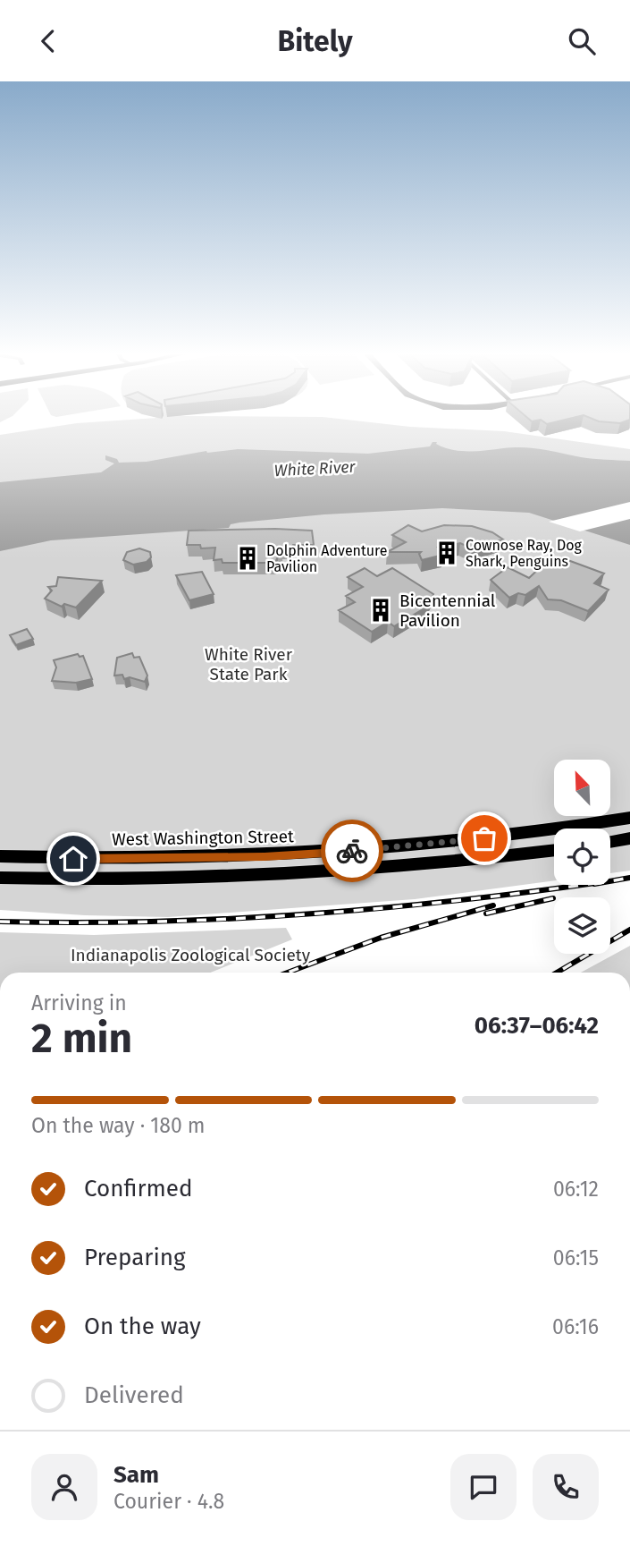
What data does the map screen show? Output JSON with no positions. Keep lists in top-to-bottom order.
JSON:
{
  "streets": {
    "main road": ["West Washington Street"]
  },
  "water": ["White River"],
  "parks": ["White River State Park", "Indianapolis Zoological Society"],
  "places": {
    "building": ["Cownose Ray, Dog Shark, Penguins", "Dolphin Adventure Pavilion", "Bicentennial Pavilion"]
  },
  "north": "top left",
  "page": {
    "header": "Bitely",
    "heading": ["2 min", "Arriving in", "06:37–06:42"],
    "panel": ["Sam", "Courier · 4.8"],
    "bar": "On the way · 180 m",
    "list": [
      ["Confirmed", "06:12"],
      ["Preparing", "06:15"],
      ["On the way", "06:16"],
      "Delivered"
    ]
  }
}
